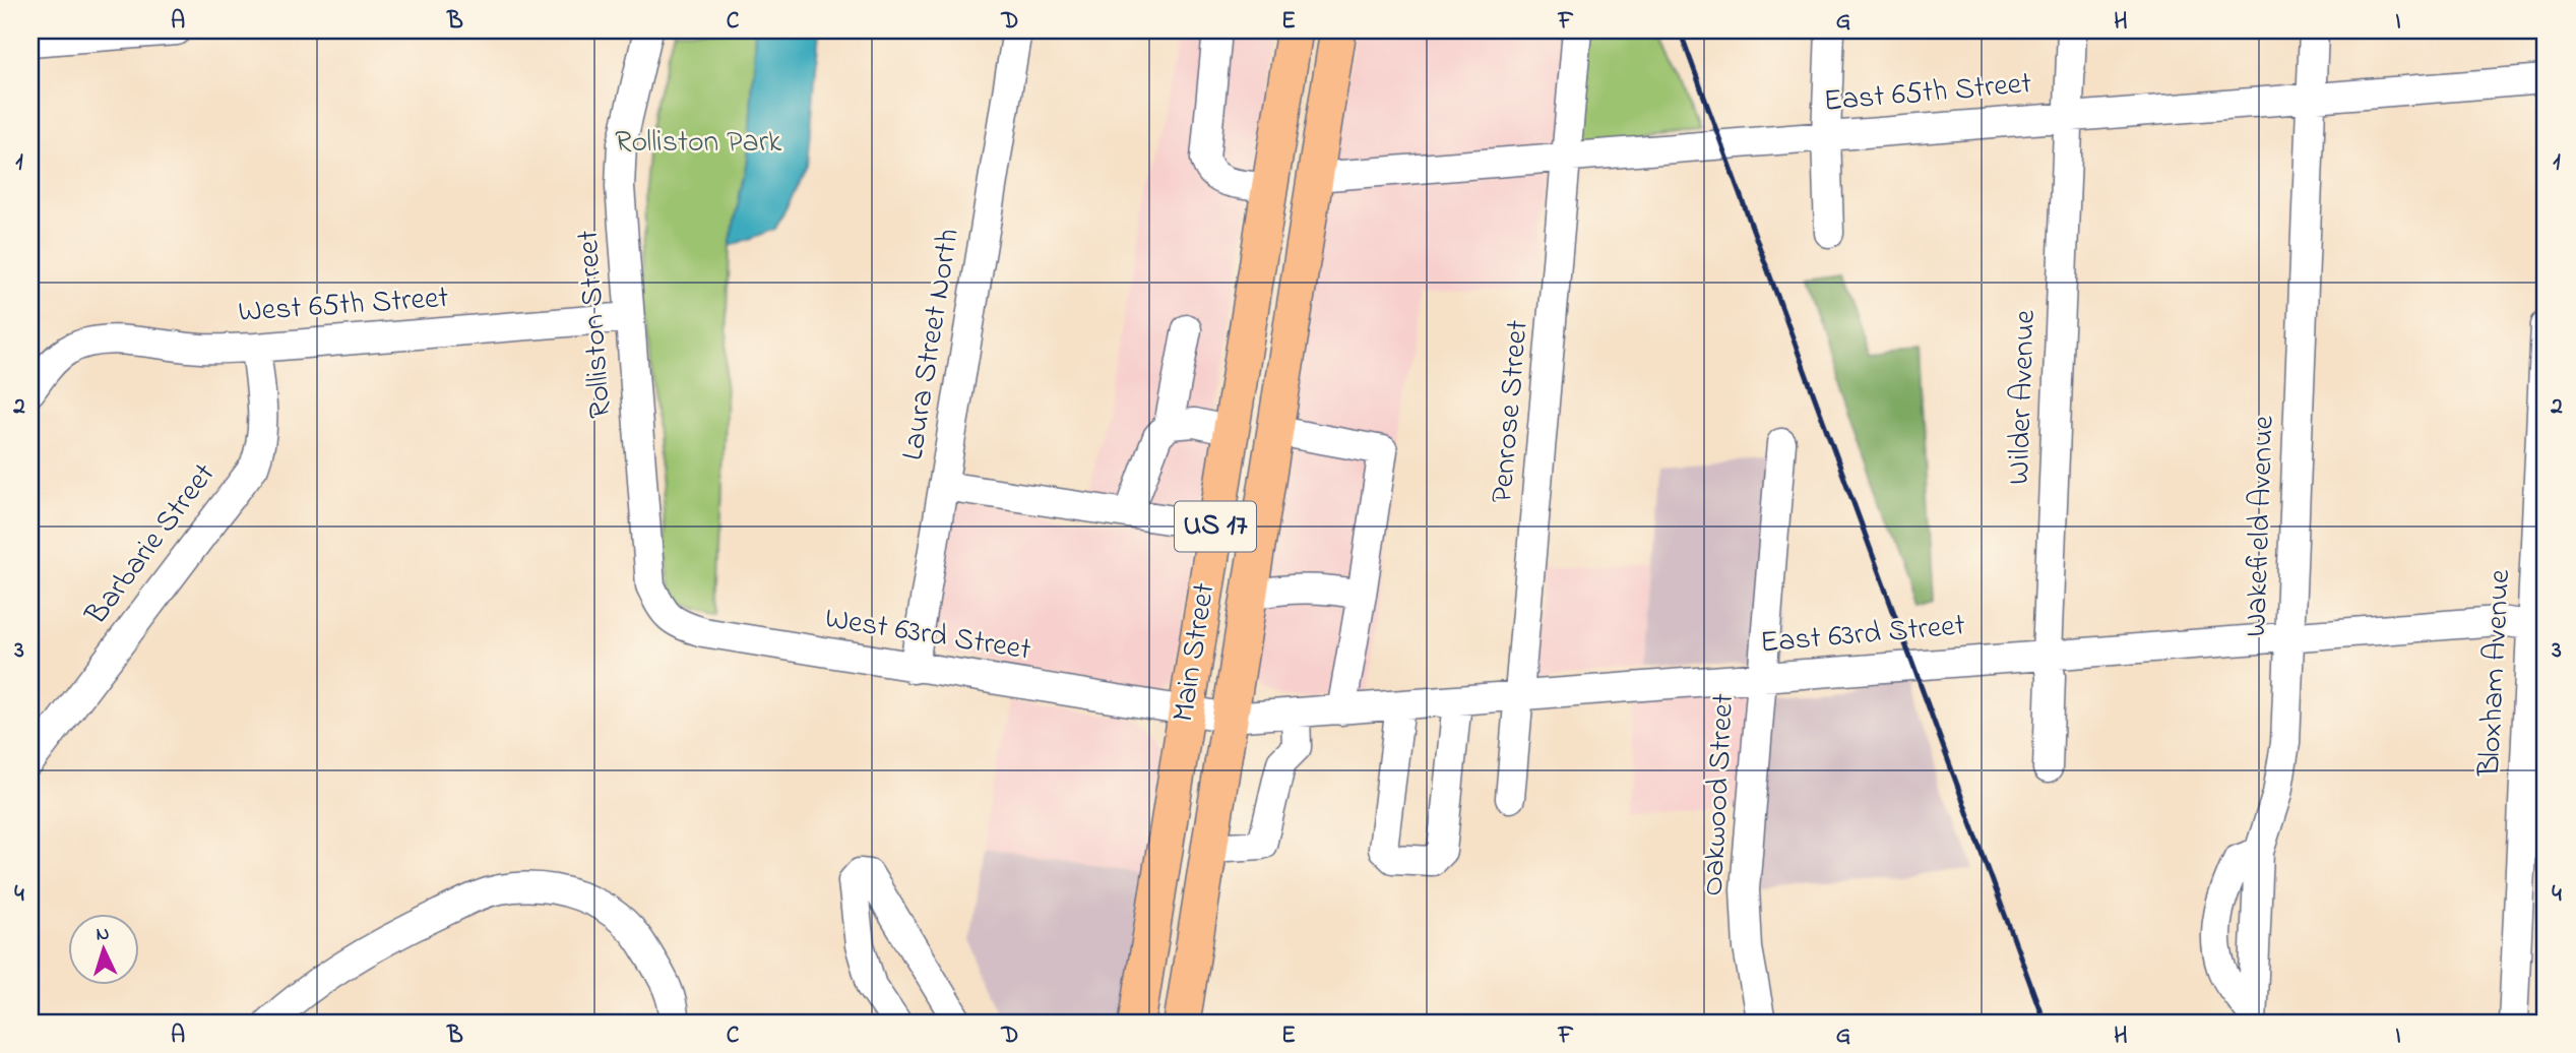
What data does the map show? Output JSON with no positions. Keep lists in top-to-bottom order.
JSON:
{
  "streets": {
    "main road": ["US 17", "Main Street"],
    "street": [
      "East 65th Street",
      "West 65th Street",
      "Rolliston Street",
      "Laura Street North",
      "Wilder Avenue",
      "Penrose Street",
      "Wakefield Avenue",
      "Barbarie Street",
      "West 63rd Street",
      "East 63rd Street",
      "Bloxham Avenue",
      "Oakwood Street"
    ]
  },
  "crossings": [
    ["East 65th Street", "Wilder Avenue"],
    ["East 65th Street", "Penrose Street"],
    ["East 65th Street", "Wakefield Avenue"],
    ["East 65th Street", "Main Street"],
    ["West 65th Street", "Rolliston Street"],
    ["West 65th Street", "Barbarie Street"],
    ["Rolliston Street", "West 63rd Street"],
    ["Laura Street North", "West 63rd Street"],
    ["Wilder Avenue", "East 63rd Street"],
    ["Penrose Street", "East 63rd Street"],
    ["Wakefield Avenue", "East 63rd Street"],
    ["West 63rd Street", "East 63rd Street"],
    ["West 63rd Street", "Main Street"],
    ["East 63rd Street", "Main Street"],
    ["East 63rd Street", "Bloxham Avenue"],
    ["East 63rd Street", "Oakwood Street"]
  ],
  "parks": ["Rolliston Park"],
  "north": "top",
  "grid": {
    "columns": [
      "A",
      "B",
      "C",
      "D",
      "E",
      "F",
      "G",
      "H",
      "I"
    ],
    "rows": [
      "1",
      "2",
      "3",
      "4"
    ]
  }
}
